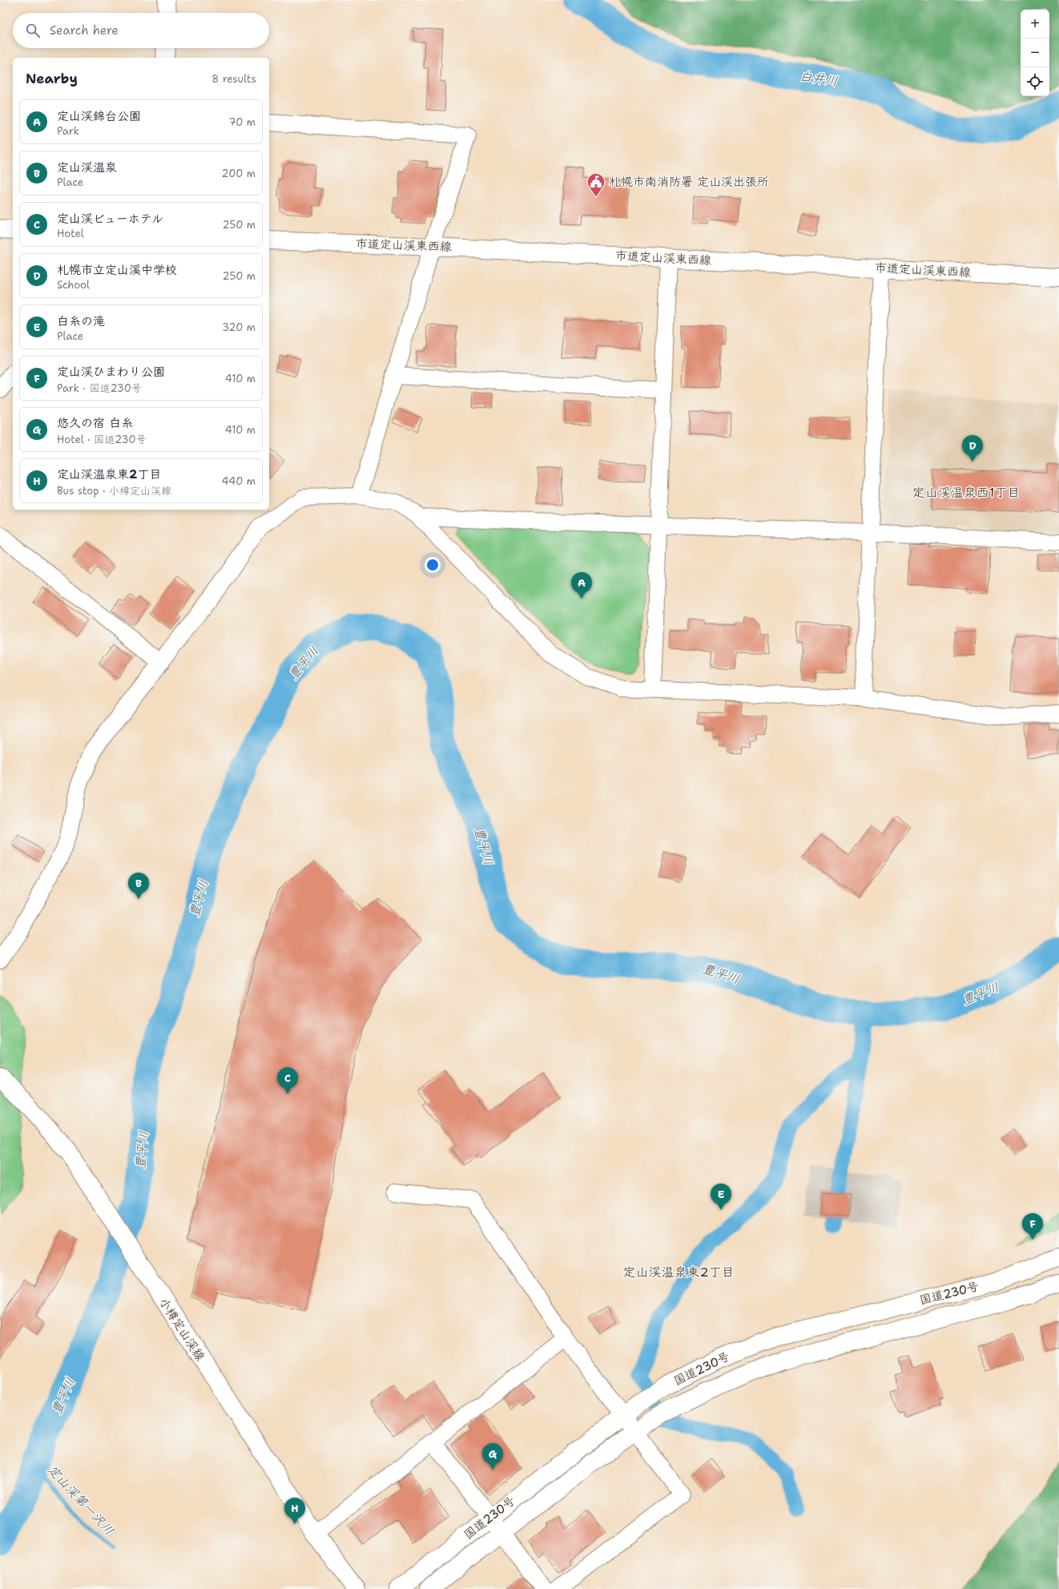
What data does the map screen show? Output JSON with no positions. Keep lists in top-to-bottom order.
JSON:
{
  "streets": {
    "main road": ["市道定山渓東西線", "国道230号", "小樽定山渓線"]
  },
  "districts": ["定山渓温泉西1丁目", "定山渓温泉東2丁目"],
  "water": ["白井川", "豊平川", "定山渓第一沢川"],
  "places": {
    "public building": ["札幌市南消防署 定山渓出張所"]
  },
  "page": {
    "map_buttons": ["+", "−"],
    "search": "Search here",
    "heading": ["Nearby", "8 results"],
    "list": [
      {
        "mark": "A",
        "name": "定山渓錦台公園",
        "note": "Park",
        "value": "70 m"
      },
      {
        "mark": "B",
        "name": "定山渓温泉",
        "note": "Place",
        "value": "200 m"
      },
      {
        "mark": "C",
        "name": "定山渓ビューホテル",
        "note": "Hotel",
        "value": "250 m"
      },
      {
        "mark": "D",
        "name": "札幌市立定山溪中学校",
        "note": "School",
        "value": "250 m"
      },
      {
        "mark": "E",
        "name": "白糸の滝",
        "note": "Place",
        "value": "320 m"
      },
      {
        "mark": "F",
        "name": "定山渓ひまわり公園",
        "note": "Park · 国道230号",
        "value": "410 m"
      },
      {
        "mark": "G",
        "name": "悠久の宿 白糸",
        "note": "Hotel · 国道230号",
        "value": "410 m"
      },
      {
        "mark": "H",
        "name": "定山渓温泉東2丁目",
        "note": "Bus stop · 小樽定山渓線",
        "value": "440 m"
      }
    ],
    "pins": [
      "D",
      "A",
      "B",
      "C",
      "E",
      "F",
      "G",
      "H"
    ]
  }
}
